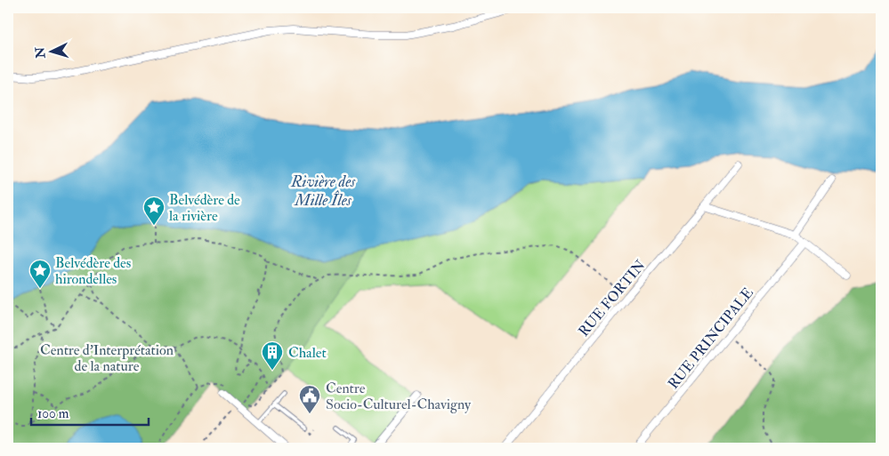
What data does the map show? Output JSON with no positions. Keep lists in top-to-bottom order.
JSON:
{
  "streets": {
    "street": ["RUE FORTIN", "RUE PRINCIPALE"]
  },
  "water": ["Rivière des Mille Îles"],
  "parks": ["Centre d'Interprétation de la nature"],
  "places": {
    "place": ["Belvédère de la rivière", "Belvédère des hirondelles"],
    "building": ["Chalet"],
    "public building": ["Centre Socio-Culturel-Chavigny"]
  },
  "scale_bar": "100 m",
  "north": "left"
}
